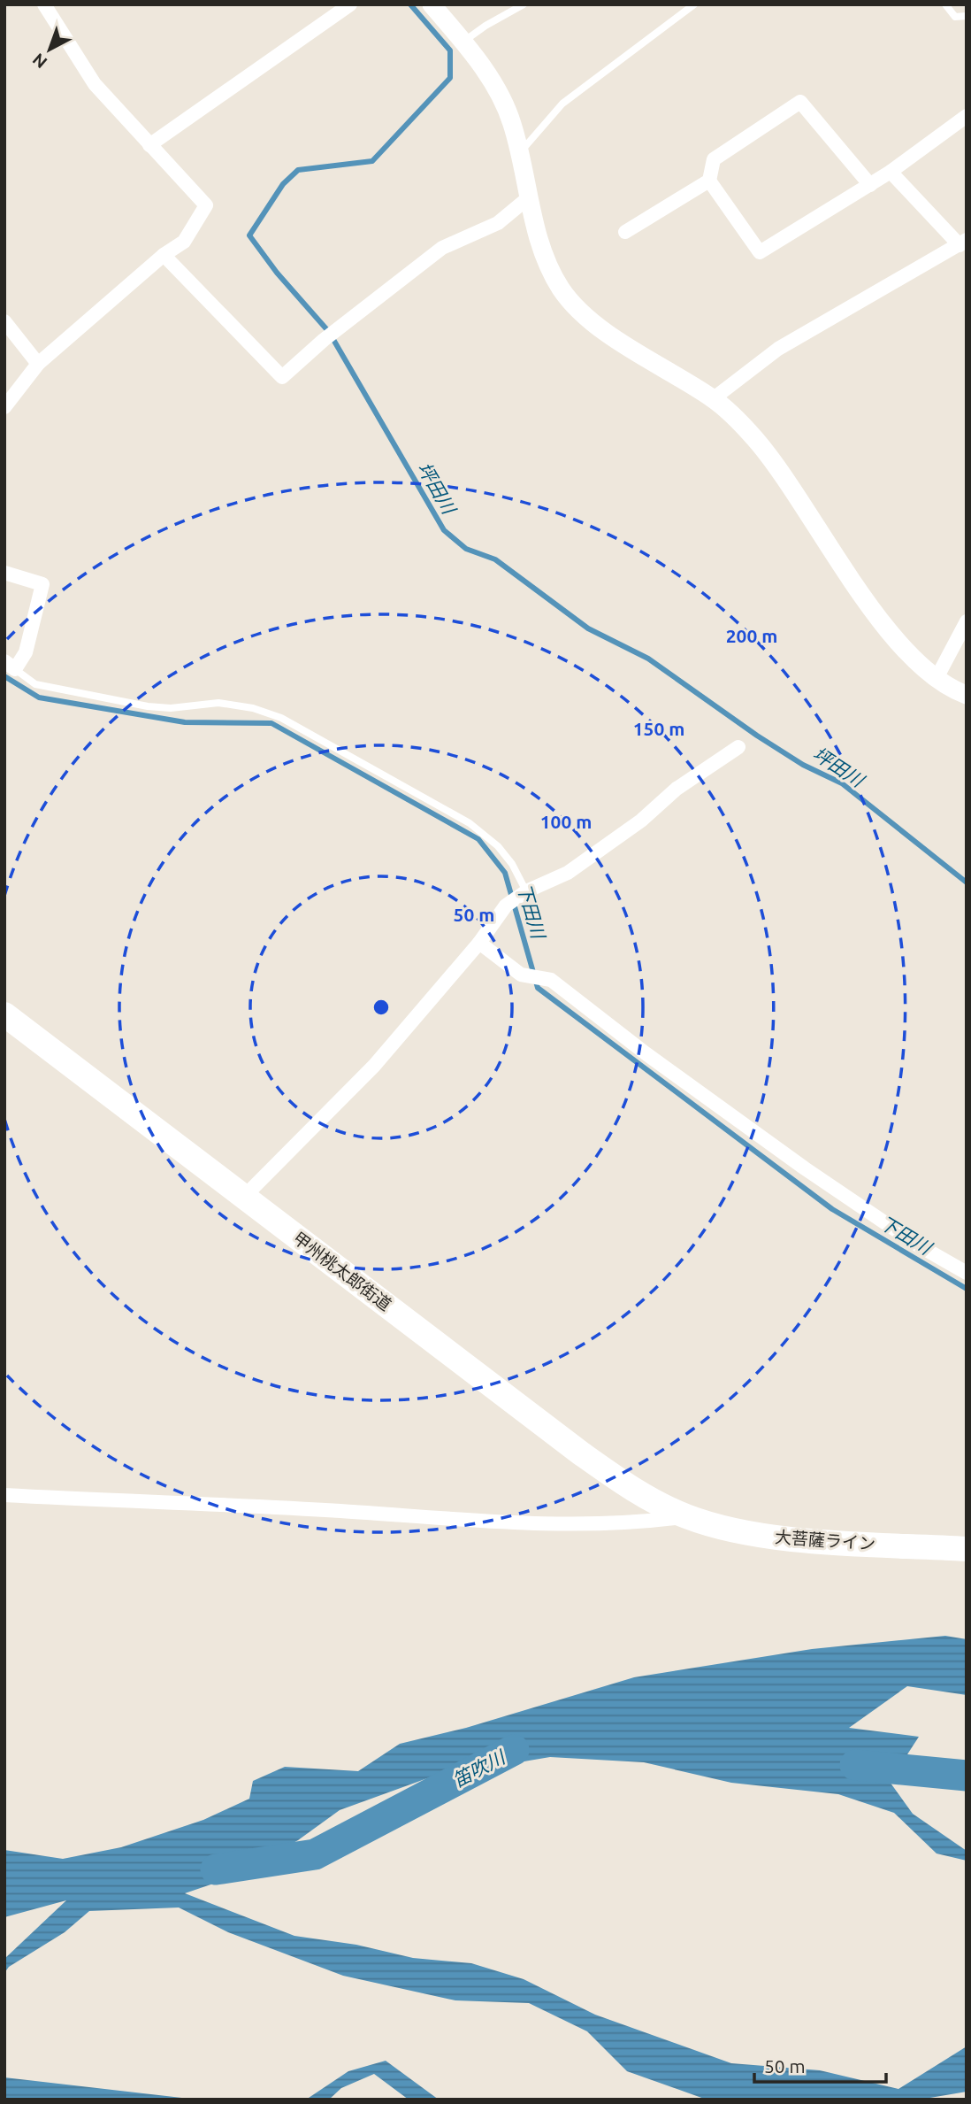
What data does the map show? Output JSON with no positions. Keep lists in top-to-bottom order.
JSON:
{
  "streets": {
    "highway": ["甲州桃太郎街道", "大菩薩ライン"]
  },
  "crossings": [
    ["甲州桃太郎街道", "大菩薩ライン"]
  ],
  "water": ["坪田川", "下田川", "笛吹川"],
  "scale_bar": "50 m",
  "north": "bottom left",
  "rings": [
    "200 m",
    "150 m",
    "100 m",
    "50 m"
  ]
}
